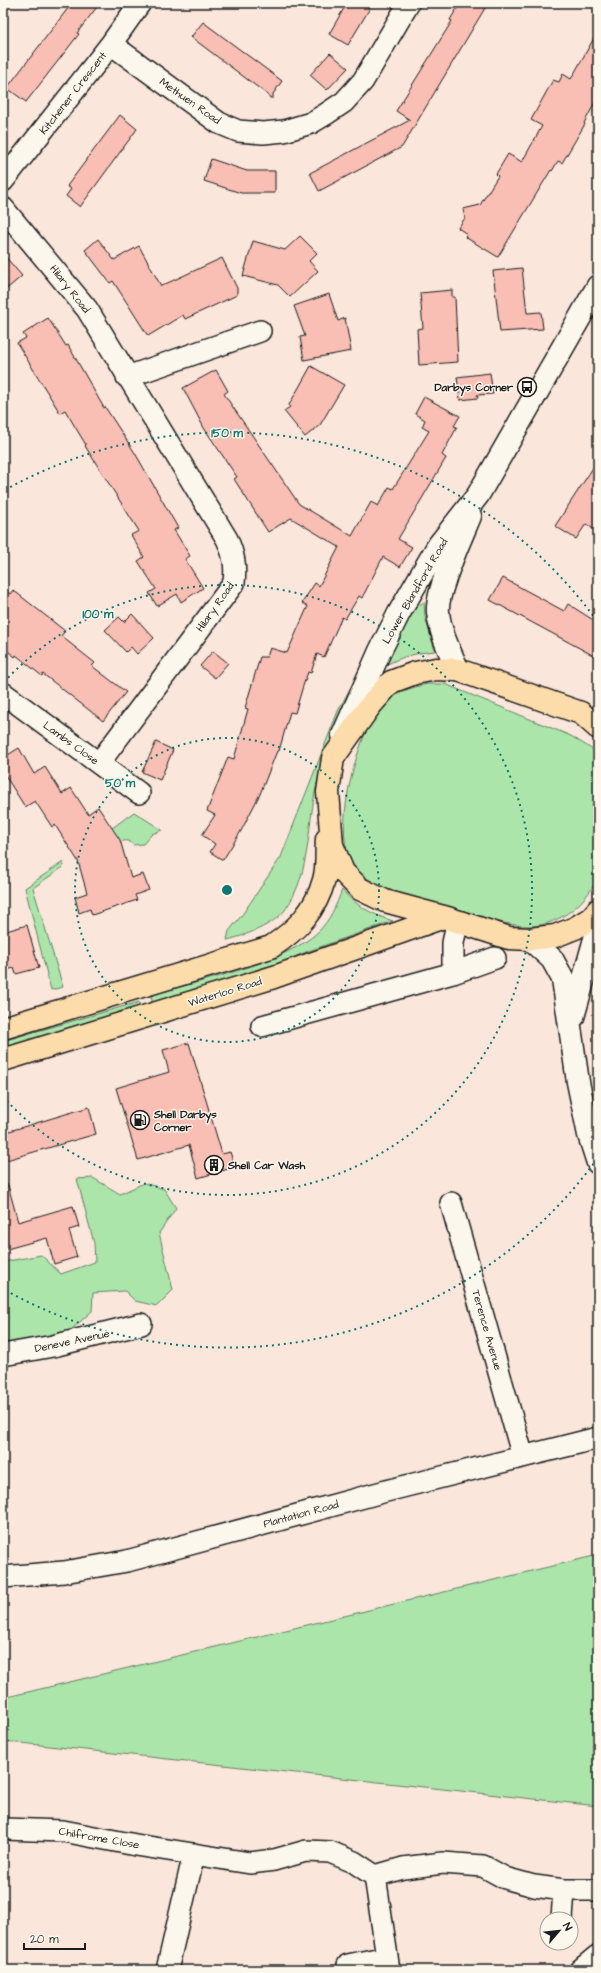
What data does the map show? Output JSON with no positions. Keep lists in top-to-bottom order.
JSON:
{
  "streets": {
    "main road": ["Lower Blandford Road", "Waterloo Road"],
    "street": [
      "Kitchener Crescent",
      "Methuen Road",
      "Hilary Road",
      "Lambs Close",
      "Terence Avenue",
      "Deneve Avenue",
      "Plantation Road",
      "Chilfrome Close"
    ]
  },
  "crossings": [
    ["Kitchener Crescent", "Methuen Road"],
    ["Hilary Road", "Lambs Close"],
    ["Terence Avenue", "Plantation Road"]
  ],
  "places": {
    "bus stop": ["Darbys Corner"],
    "fuel station": ["Shell Darbys Corner"],
    "building": ["Shell Car Wash"]
  },
  "scale_bar": "20 m",
  "north": "top right",
  "rings": ["150 m", "100 m", "50 m"]
}
